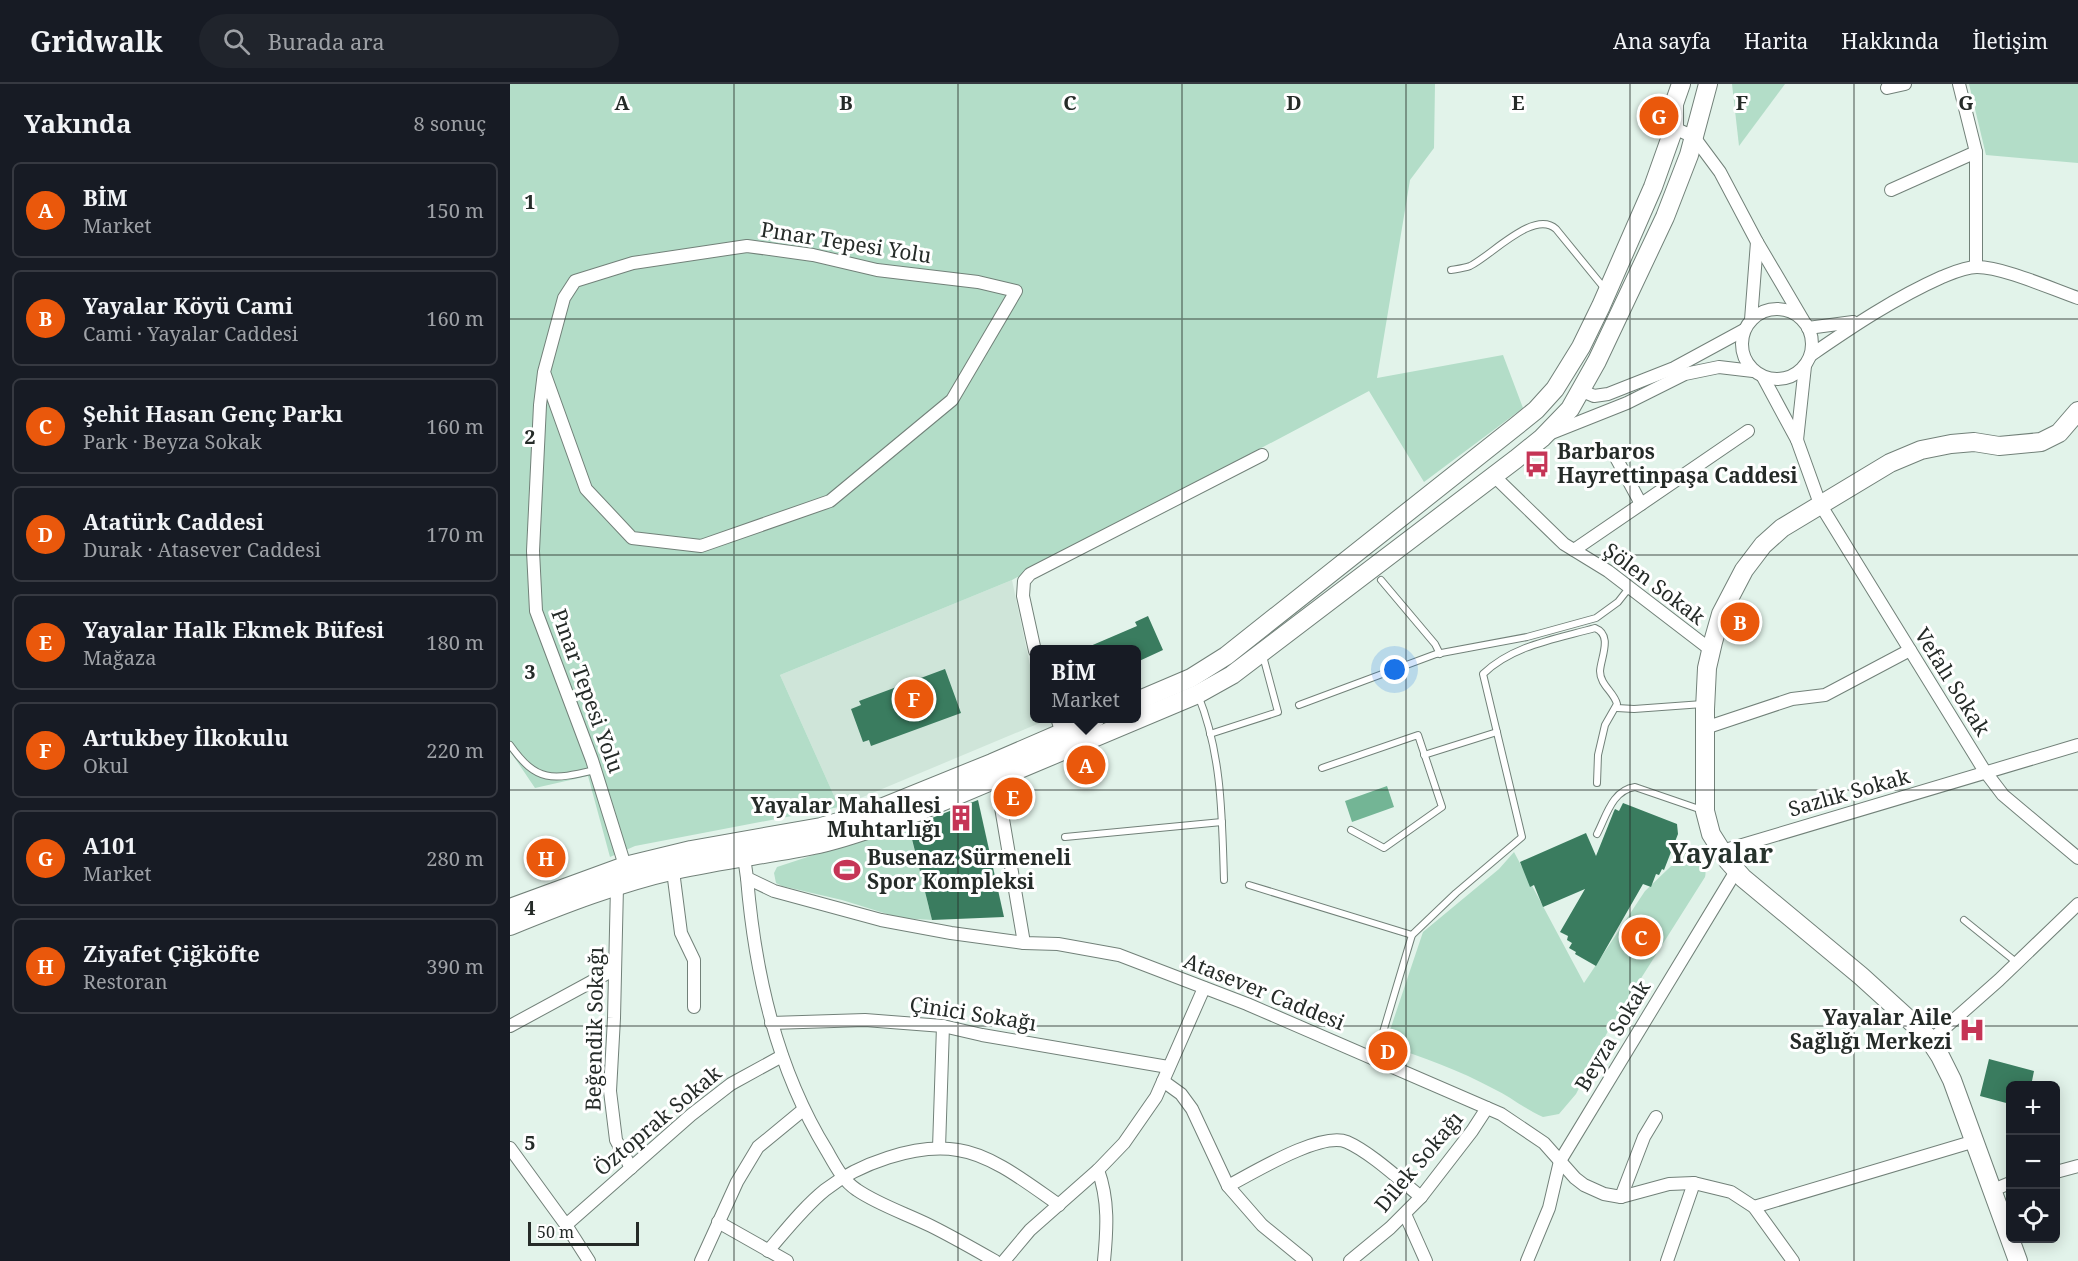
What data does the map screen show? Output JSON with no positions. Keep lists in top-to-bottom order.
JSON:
{
  "streets": {
    "street": [
      "Pınar Tepesi Yolu",
      "Şölen Sokak",
      "Vefalı Sokak",
      "Sazlık Sokak",
      "Atasever Caddesi",
      "Çinici Sokağı",
      "Beğendik Sokağı",
      "Beyza Sokak",
      "Öztoprak Sokak",
      "Dilek Sokağı"
    ]
  },
  "crossings": [
    ["Pınar Tepesi Yolu", "Beğendik Sokağı"],
    ["Vefalı Sokak", "Sazlık Sokak"],
    ["Atasever Caddesi", "Beyza Sokak"],
    ["Atasever Caddesi", "Dilek Sokağı"],
    ["Beğendik Sokağı", "Öztoprak Sokak"]
  ],
  "districts": ["Yayalar"],
  "places": {
    "bus stop": ["Barbaros Hayrettinpaşa Caddesi"],
    "building": ["Yayalar Mahallesi Muhtarlığı"],
    "sports": ["Busenaz Sürmeneli Spor Kompleksi"],
    "hospital": ["Yayalar Aile Sağlığı Merkezi"]
  },
  "scale_bar": "50 m",
  "page": {
    "header": "Gridwalk",
    "search": "Burada ara",
    "nav": [
      "Ana sayfa",
      "Harita",
      "Hakkında",
      "İletişim"
    ],
    "heading": ["Yakında", "8 sonuç"],
    "pins": [
      "G",
      "B",
      "F",
      "A",
      "E",
      "H",
      "C",
      "D"
    ],
    "list": [
      {
        "mark": "A",
        "name": "BİM",
        "note": "Market",
        "value": "150 m"
      },
      {
        "mark": "B",
        "name": "Yayalar Köyü Cami",
        "note": "Cami · Yayalar Caddesi",
        "value": "160 m"
      },
      {
        "mark": "C",
        "name": "Şehit Hasan Genç Parkı",
        "note": "Park · Beyza Sokak",
        "value": "160 m"
      },
      {
        "mark": "D",
        "name": "Atatürk Caddesi̇",
        "note": "Durak · Atasever Caddesi",
        "value": "170 m"
      },
      {
        "mark": "E",
        "name": "Yayalar Halk Ekmek Büfesi",
        "note": "Mağaza",
        "value": "180 m"
      },
      {
        "mark": "F",
        "name": "Artukbey İlkokulu",
        "note": "Okul",
        "value": "220 m"
      },
      {
        "mark": "G",
        "name": "A101",
        "note": "Market",
        "value": "280 m"
      },
      {
        "mark": "H",
        "name": "Ziyafet Çiğköfte",
        "note": "Restoran",
        "value": "390 m"
      }
    ],
    "popup": ["BİM", "Market"],
    "map_buttons": ["+", "−"],
    "scale": "50 m"
  },
  "grid": {
    "columns": [
      "A",
      "B",
      "C",
      "D",
      "E",
      "F",
      "G"
    ],
    "rows": [
      "1",
      "2",
      "3",
      "4",
      "5"
    ]
  }
}
